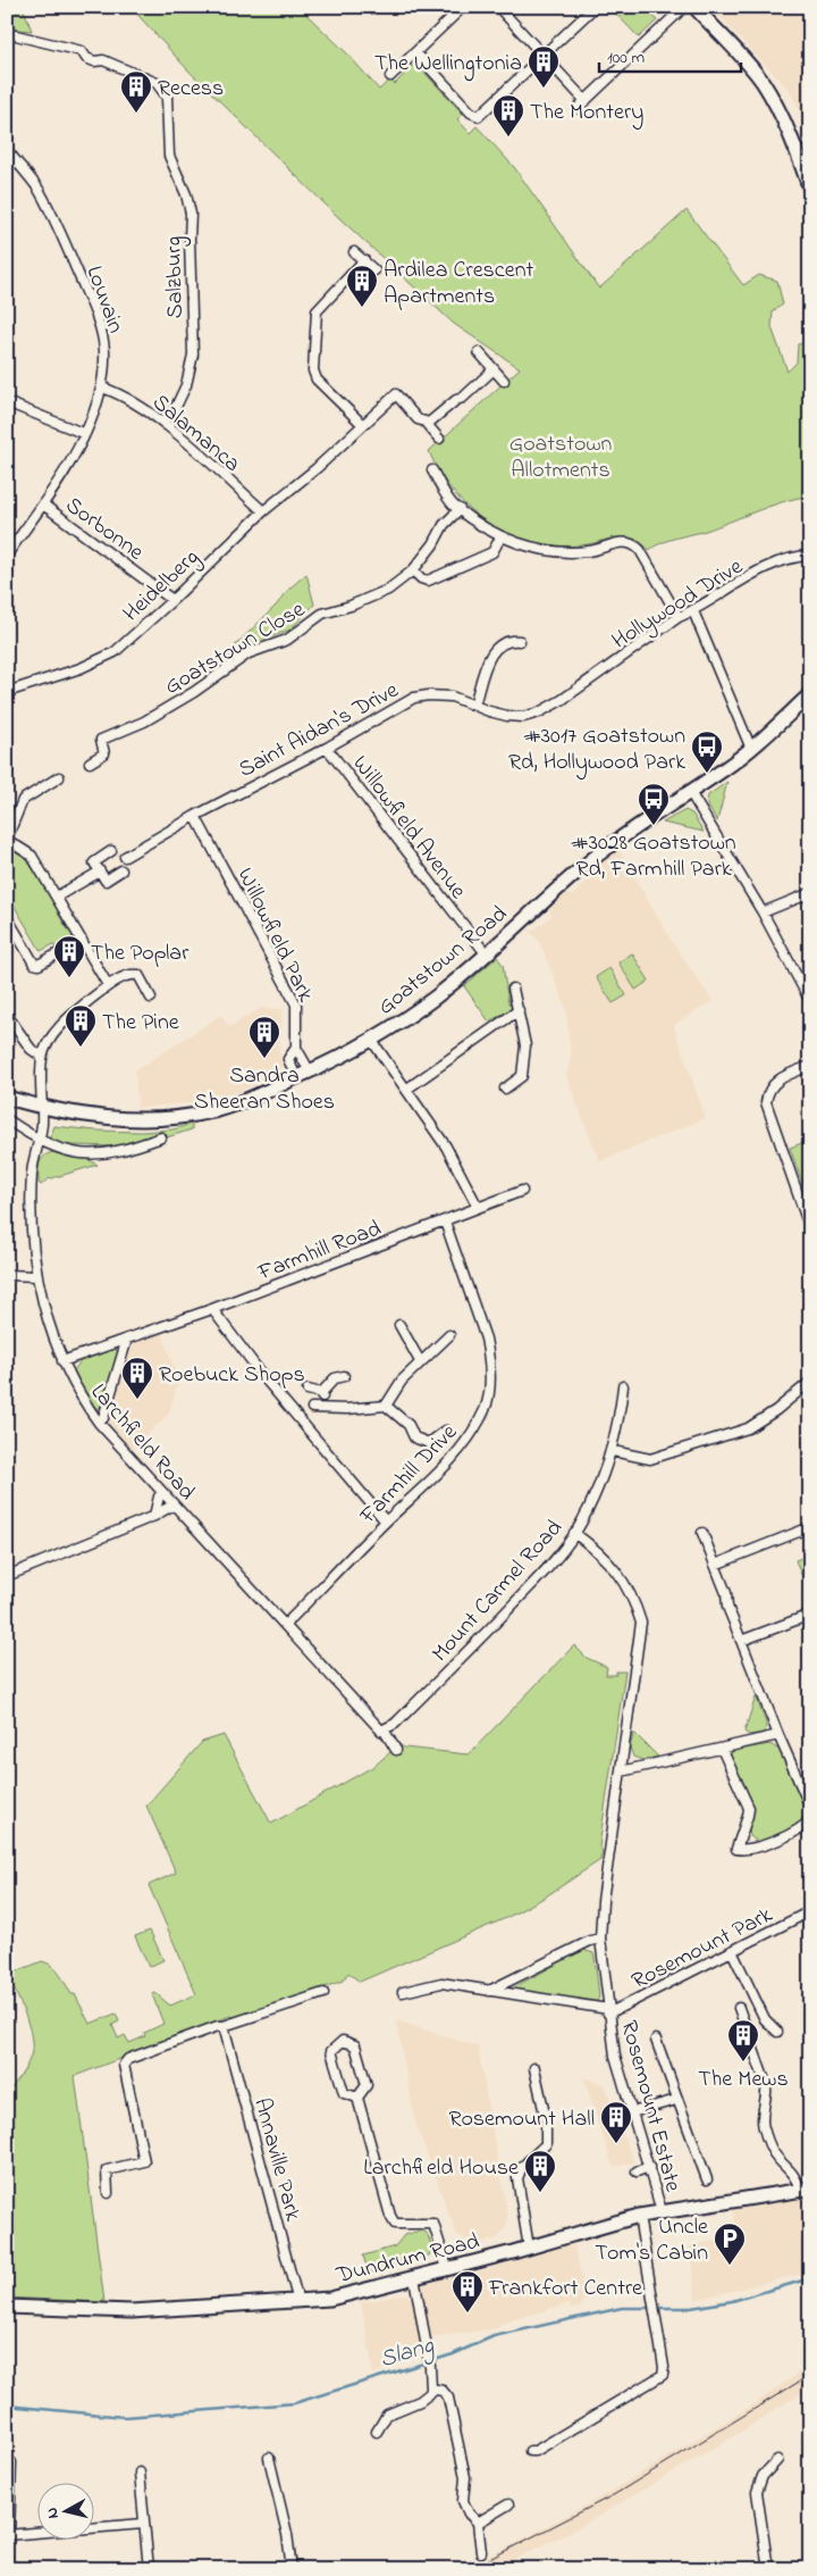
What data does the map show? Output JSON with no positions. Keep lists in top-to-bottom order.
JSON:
{
  "streets": {
    "main road": ["Goatstown Road", "Dundrum Road"],
    "street": [
      "Salzburg",
      "Louvain",
      "Salamanca",
      "Sorbonne",
      "Heidelberg",
      "Hollywood Drive",
      "Goatstown Close",
      "Saint Aidan's Drive",
      "Willowfield Avenue",
      "Willowfield Park",
      "Farmhill Road",
      "Larchfield Road",
      "Farmhill Drive",
      "Mount Carmel Road",
      "Rosemount Park",
      "Rosemount Estate",
      "Annaville Park"
    ]
  },
  "crossings": [
    ["Salzburg", "Salamanca"],
    ["Louvain", "Salamanca"],
    ["Louvain", "Sorbonne"],
    ["Salamanca", "Heidelberg"],
    ["Sorbonne", "Heidelberg"],
    ["Hollywood Drive", "Saint Aidan's Drive"],
    ["Saint Aidan's Drive", "Willowfield Avenue"],
    ["Saint Aidan's Drive", "Willowfield Park"],
    ["Willowfield Avenue", "Goatstown Road"],
    ["Willowfield Park", "Goatstown Road"],
    ["Goatstown Road", "Larchfield Road"],
    ["Farmhill Road", "Larchfield Road"],
    ["Farmhill Road", "Farmhill Drive"],
    ["Larchfield Road", "Farmhill Drive"],
    ["Larchfield Road", "Mount Carmel Road"],
    ["Mount Carmel Road", "Rosemount Estate"],
    ["Rosemount Park", "Rosemount Estate"],
    ["Rosemount Estate", "Dundrum Road"],
    ["Annaville Park", "Dundrum Road"]
  ],
  "water": ["Slang"],
  "parks": ["Goatstown Allotments"],
  "places": {
    "building": [
      "The Wellingtonia",
      "Recess",
      "The Montery",
      "Ardilea Crescent Apartments",
      "The Poplar",
      "The Pine",
      "Sandra Sheeran Shoes",
      "Roebuck Shops",
      "The Mews",
      "Rosemount Hall",
      "Larchfield House",
      "Frankfort Centre"
    ],
    "bus stop": ["#3017 Goatstown Rd, Hollywood Park", "#3028 Goatstown Rd, Farmhill Park"],
    "parking": ["Uncle Tom's Cabin"]
  },
  "scale_bar": "100 m",
  "north": "left"
}
